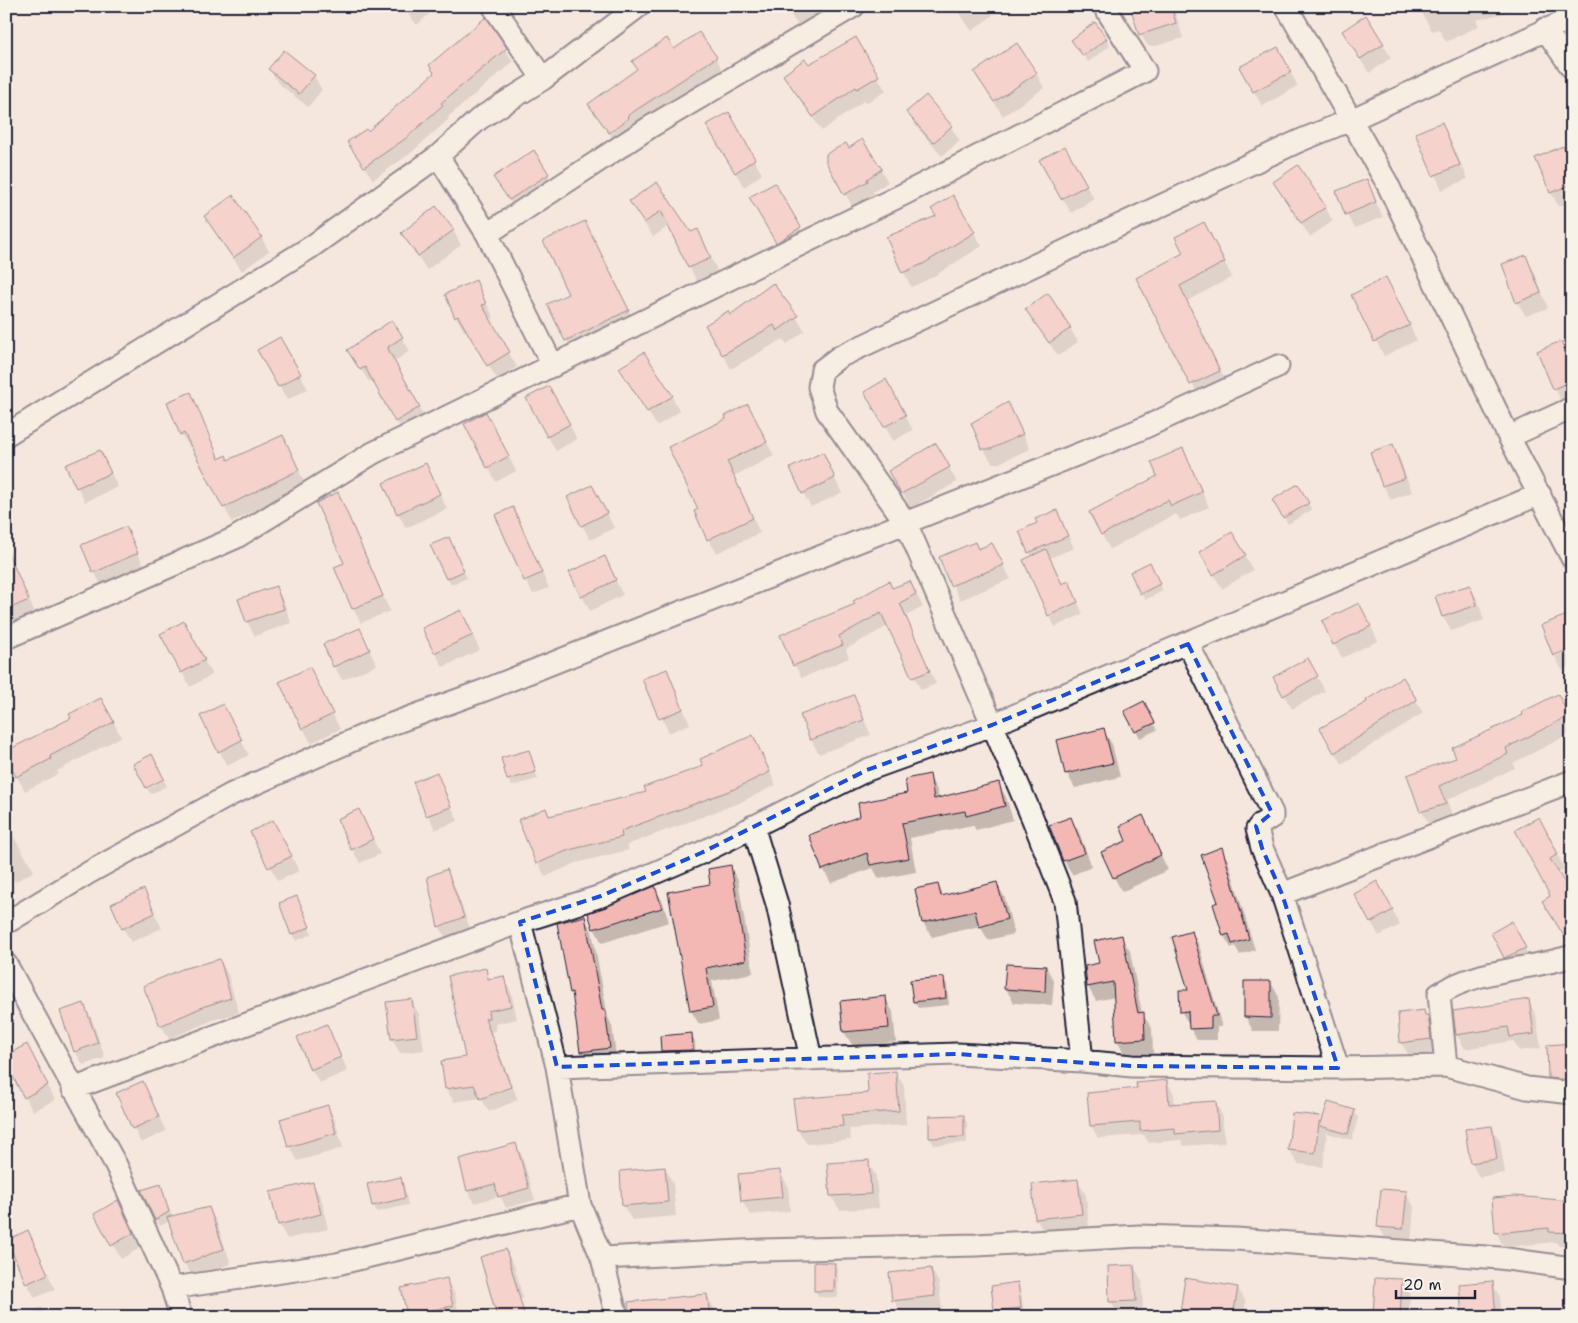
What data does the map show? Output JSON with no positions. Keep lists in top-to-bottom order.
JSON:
{
  "scale_bar": "20 m"
}
